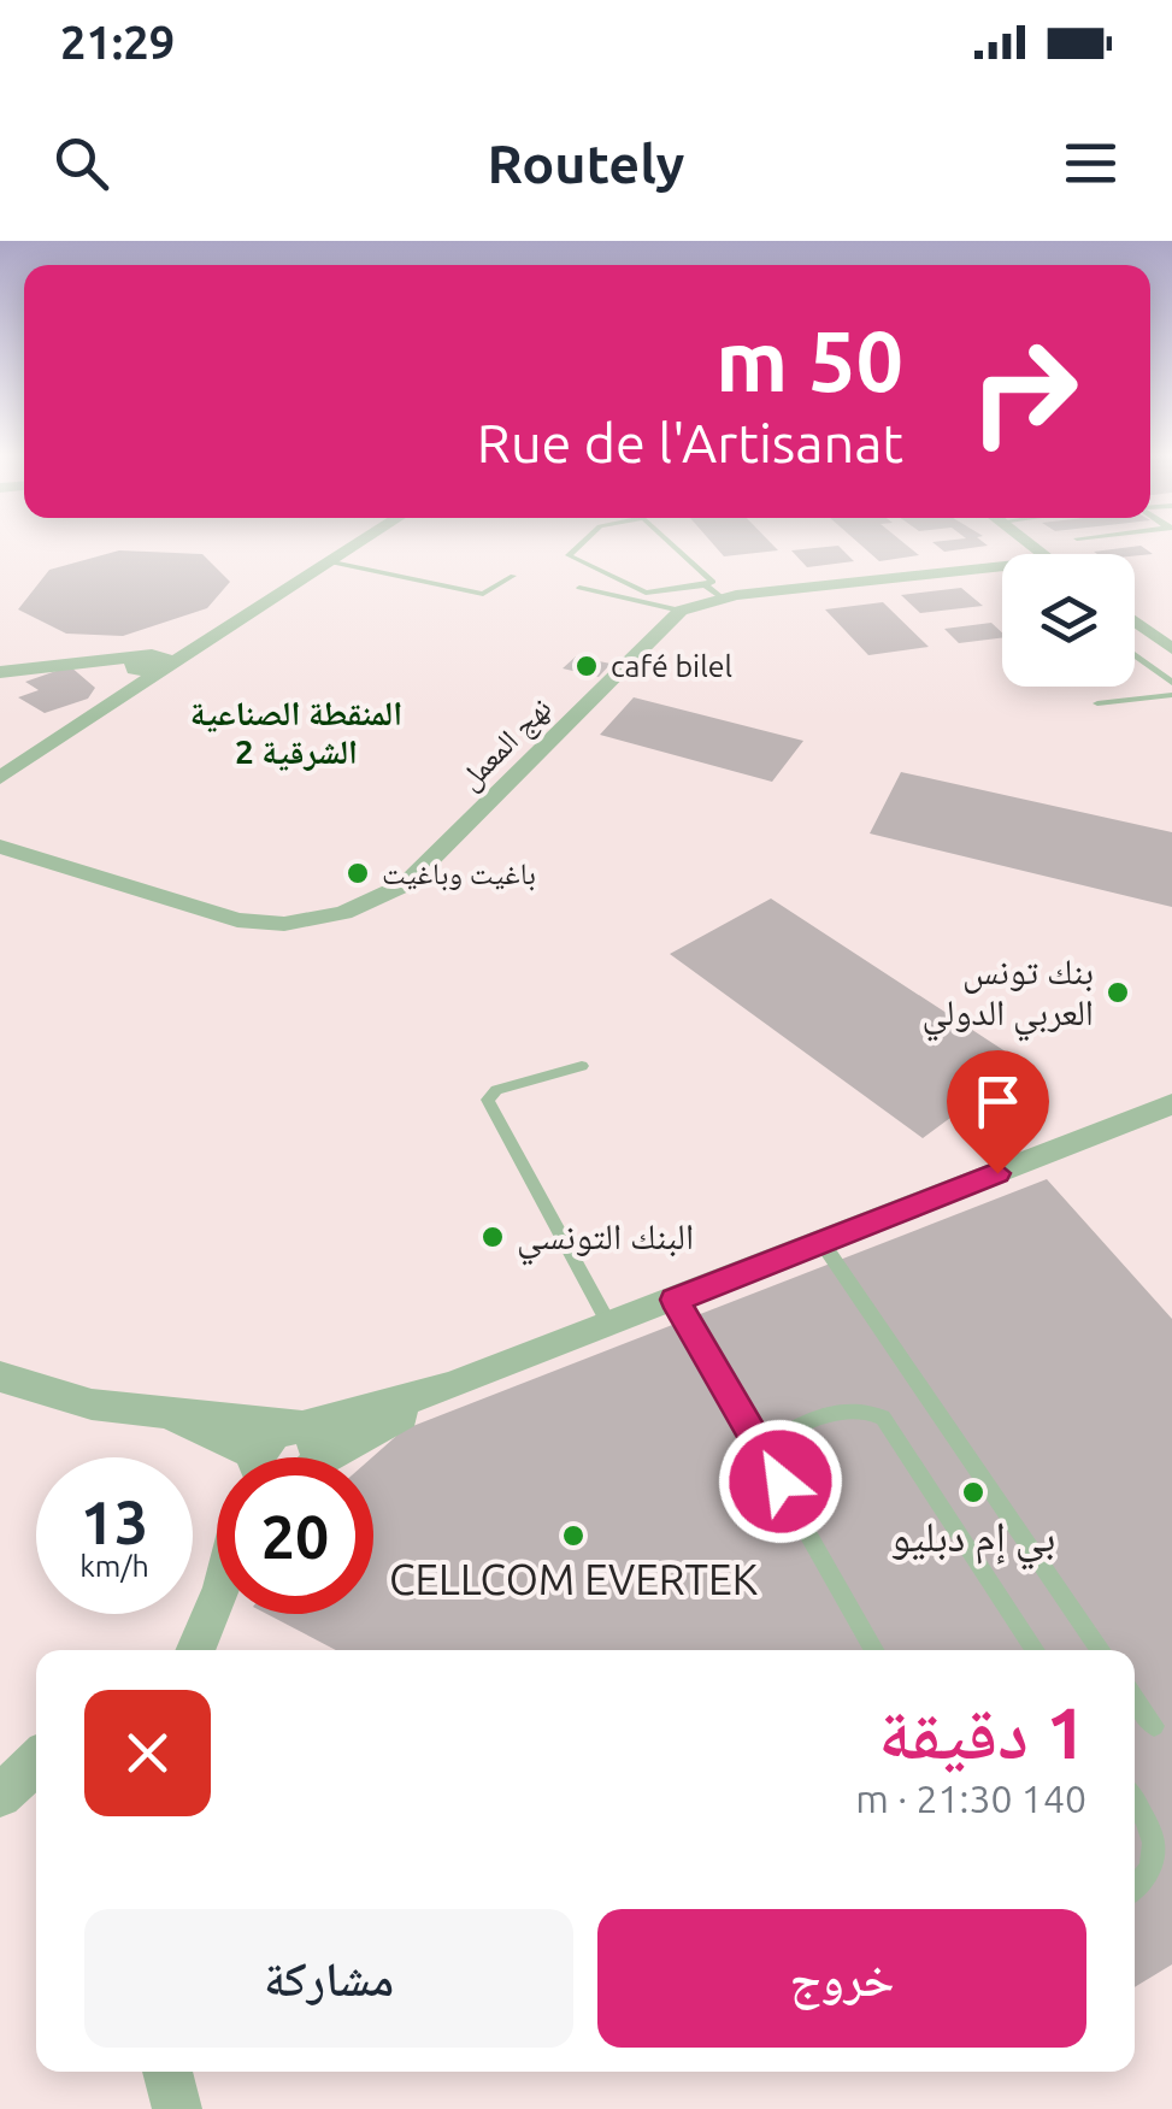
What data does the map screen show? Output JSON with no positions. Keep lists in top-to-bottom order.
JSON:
{
  "streets": {
    "street": ["نهج المعمل"]
  },
  "districts": ["المنقطة الصناعية الشرقية 2"],
  "places": [
    "café bilel",
    "باغيت وباغيت",
    "بنك تونس العربي الدولي",
    "البنك التونسي",
    "بي إم دبليو",
    "CELLCOM EVERTEK"
  ],
  "page": {
    "status": "21:29",
    "header": "Routely",
    "turn": ["50 m", "Rue de l'Artisanat"],
    "speed": "13 km/h",
    "limit": "20",
    "heading": ["1 دقيقة", "140 m · 21:30"],
    "buttons": ["خروج", "مشاركة"]
  }
}
